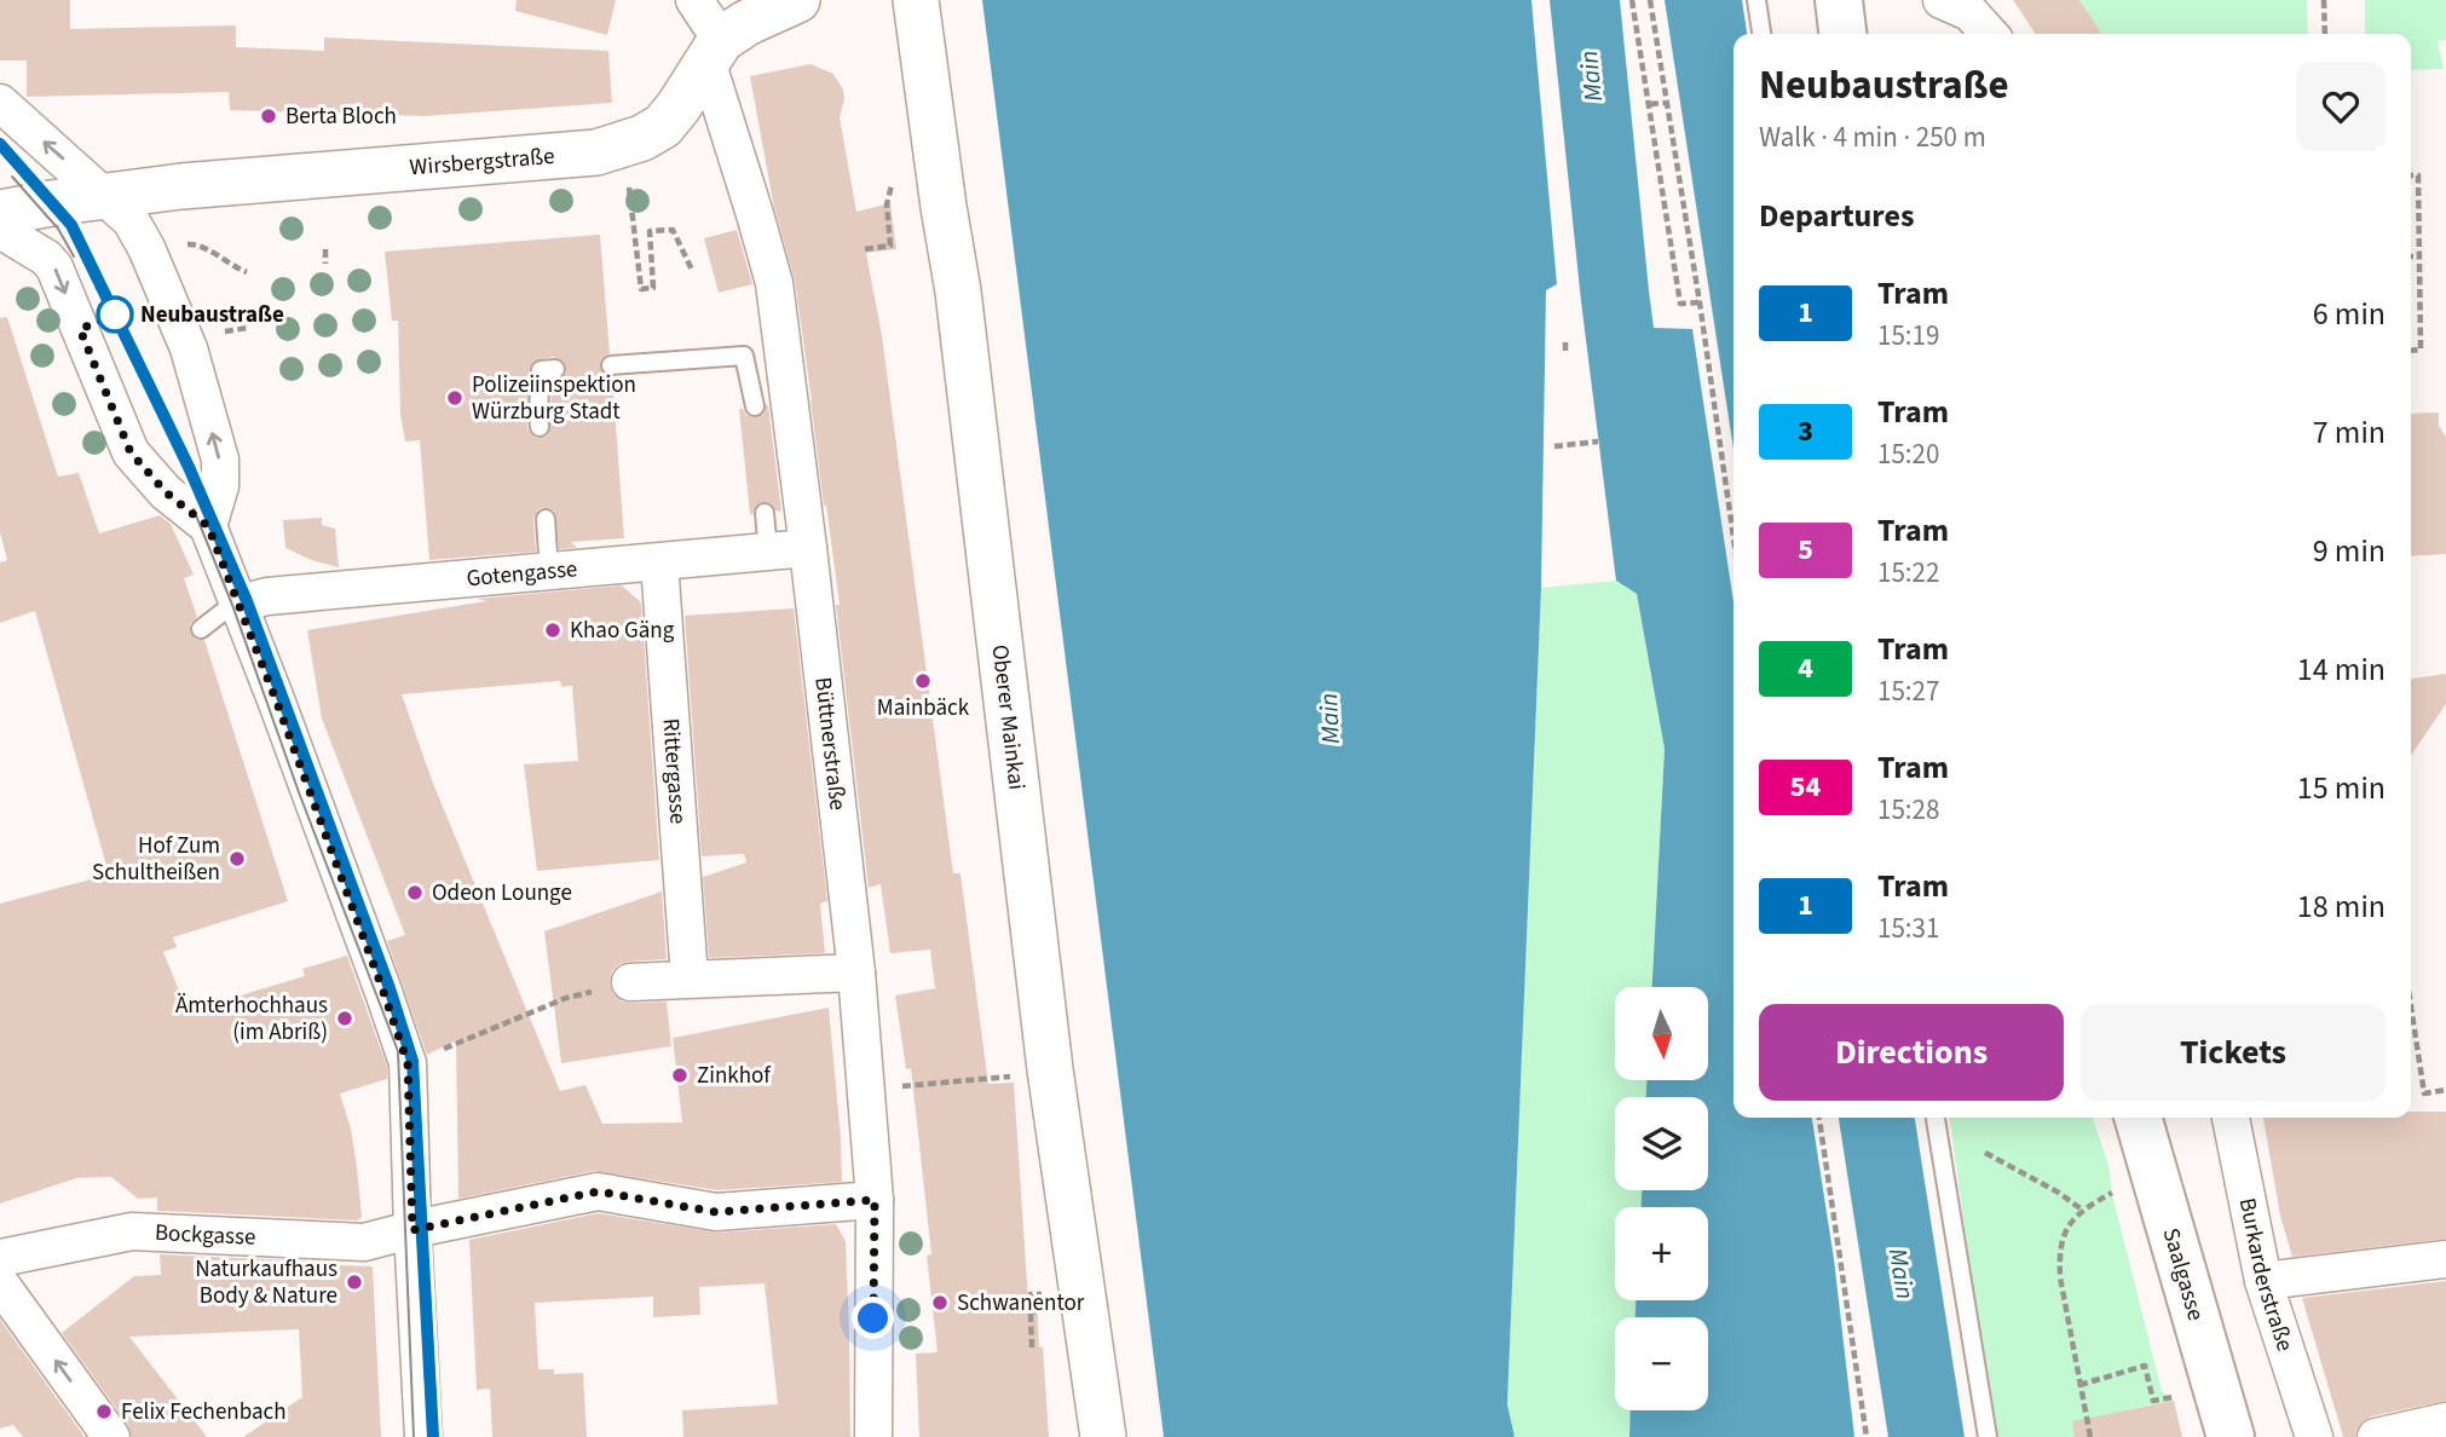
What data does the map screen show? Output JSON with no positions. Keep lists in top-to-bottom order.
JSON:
{
  "streets": {
    "main road": ["Saalgasse"],
    "street": [
      "Wirsbergstraße",
      "Gotengasse",
      "Oberer Mainkai",
      "Büttnerstraße",
      "Rittergasse",
      "Bockgasse",
      "Burkarderstraße"
    ]
  },
  "crossings": [
    ["Wirsbergstraße", "Büttnerstraße"],
    ["Gotengasse", "Büttnerstraße"],
    ["Gotengasse", "Rittergasse"],
    ["Büttnerstraße", "Bockgasse"]
  ],
  "water": ["Main"],
  "places": [
    "Berta Bloch",
    "Neubaustraße",
    "Polizeiinspektion Würzburg Stadt",
    "Khao Gäng",
    "Mainbäck",
    "Hof Zum Schultheißen",
    "Odeon Lounge",
    "Ämterhochhaus (im Abriß)",
    "Zinkhof",
    "Naturkaufhaus Body & Nature",
    "Schwanentor",
    "Felix Fechenbach"
  ],
  "lines": ["tram line 1"],
  "north": "bottom",
  "page": {
    "heading": [
      ["Neubaustraße", "Walk · 4 min · 250 m"],
      "Departures"
    ],
    "list": [
      {
        "mark": "1",
        "name": "Tram",
        "note": "15:19",
        "value": "6 min"
      },
      {
        "mark": "3",
        "name": "Tram",
        "note": "15:20",
        "value": "7 min"
      },
      {
        "mark": "5",
        "name": "Tram",
        "note": "15:22",
        "value": "9 min"
      },
      {
        "mark": "4",
        "name": "Tram",
        "note": "15:27",
        "value": "14 min"
      },
      {
        "mark": "54",
        "name": "Tram",
        "note": "15:28",
        "value": "15 min"
      },
      {
        "mark": "1",
        "name": "Tram",
        "note": "15:31",
        "value": "18 min"
      }
    ],
    "map_buttons": ["+", "−"],
    "buttons": ["Directions", "Tickets"]
  }
}
